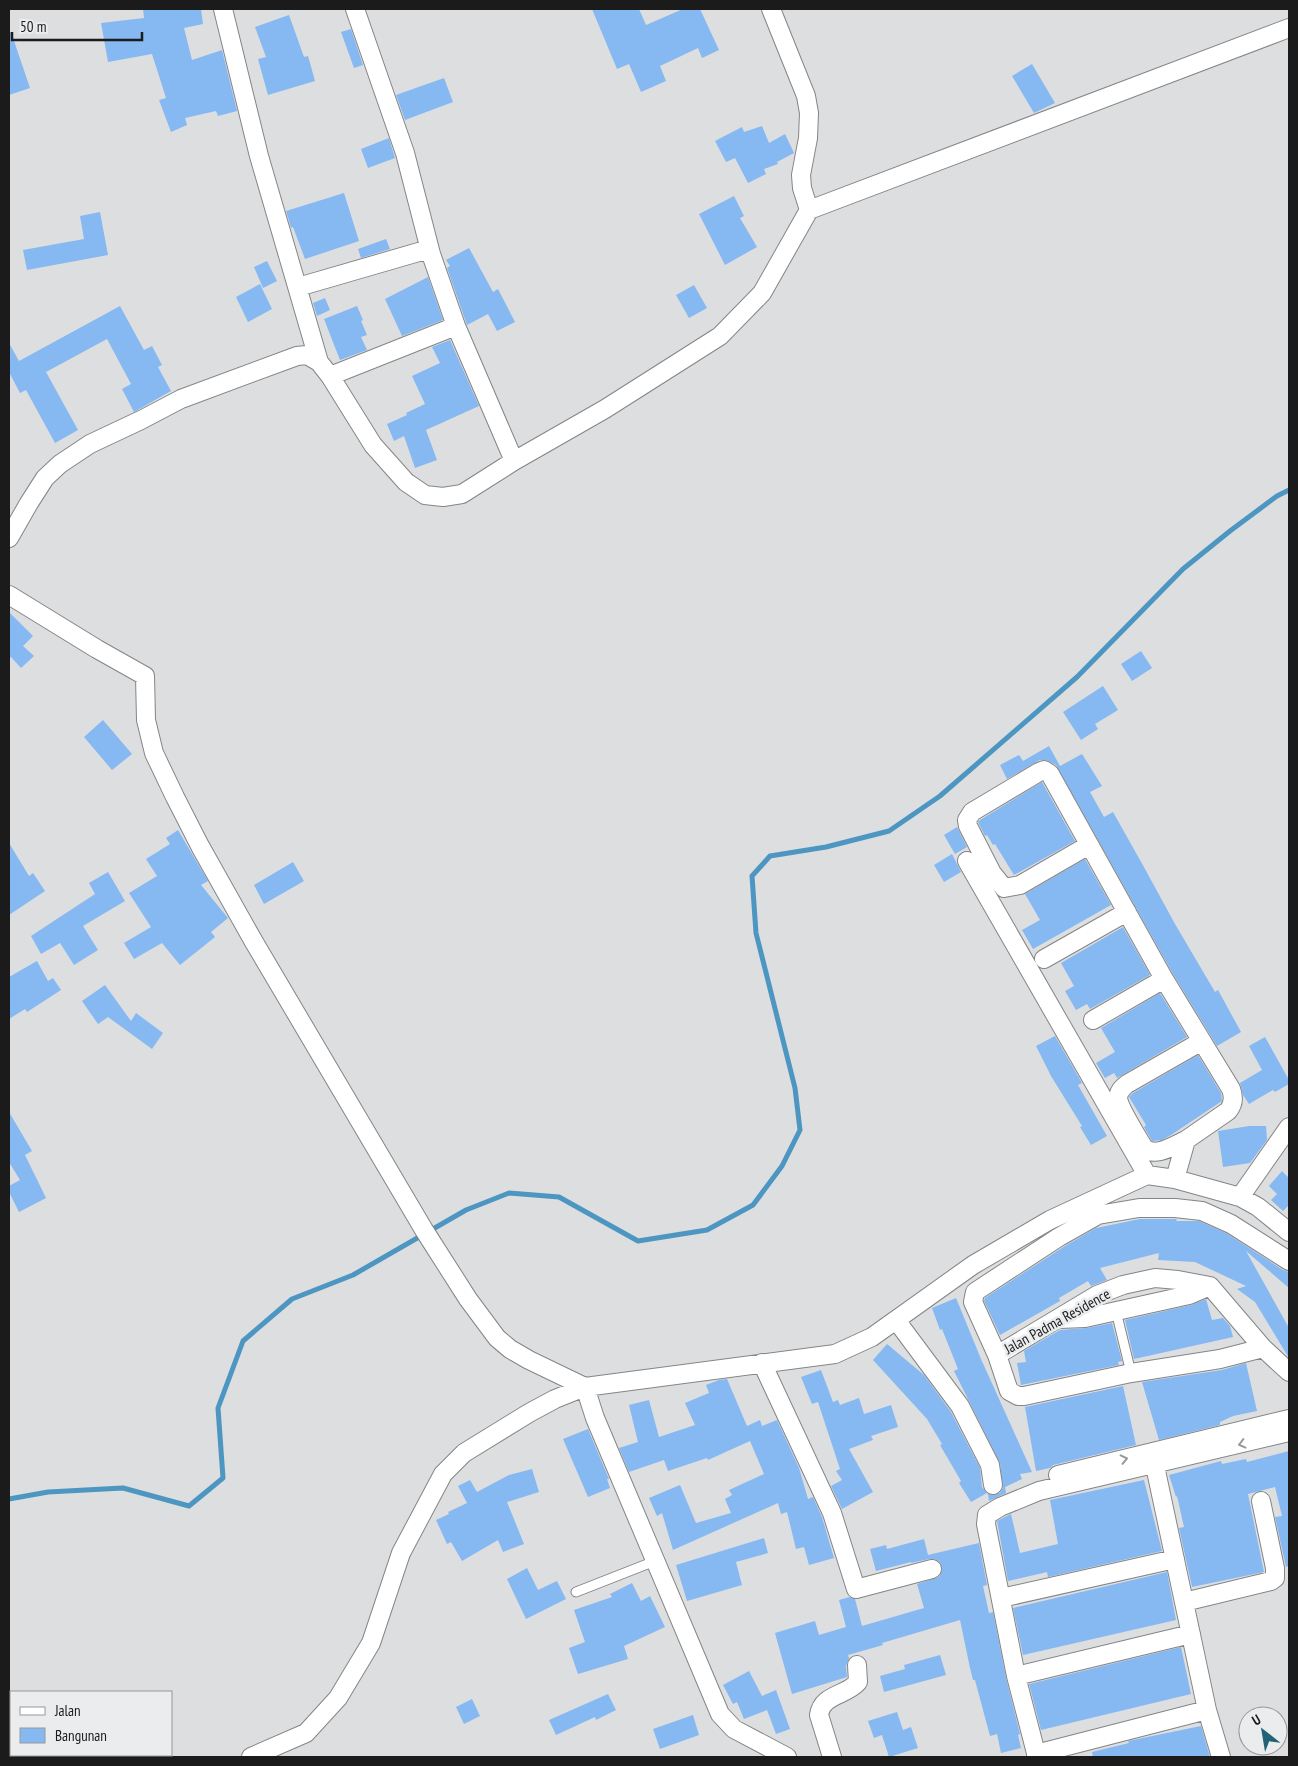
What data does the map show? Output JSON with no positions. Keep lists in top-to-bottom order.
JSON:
{
  "streets": {
    "street": ["Jalan Padma Residence"]
  },
  "legend": ["Jalan", "Bangunan"],
  "scale_bar": "50 m",
  "north": "top left"
}
